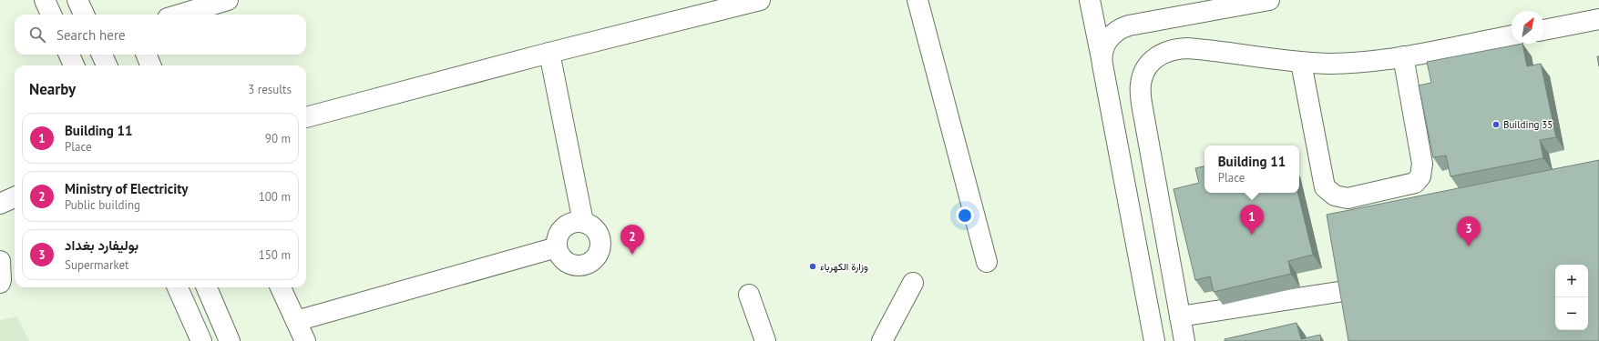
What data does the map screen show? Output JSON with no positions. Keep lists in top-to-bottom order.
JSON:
{
  "places": ["Building 35", "وزارة الكهرباء"],
  "north": "top right",
  "page": {
    "search": "Search here",
    "heading": ["Nearby", "3 results"],
    "list": [
      {
        "mark": "1",
        "name": "Building 11",
        "note": "Place",
        "value": "90 m"
      },
      {
        "mark": "2",
        "name": "Ministry of Electricity",
        "note": "Public building",
        "value": "100 m"
      },
      {
        "mark": "3",
        "name": "بوليفارد بغداد",
        "note": "Supermarket",
        "value": "150 m"
      }
    ],
    "popup": ["Building 11", "Place"],
    "pins": ["1", "3", "2"],
    "map_buttons": ["+", "−"]
  }
}
